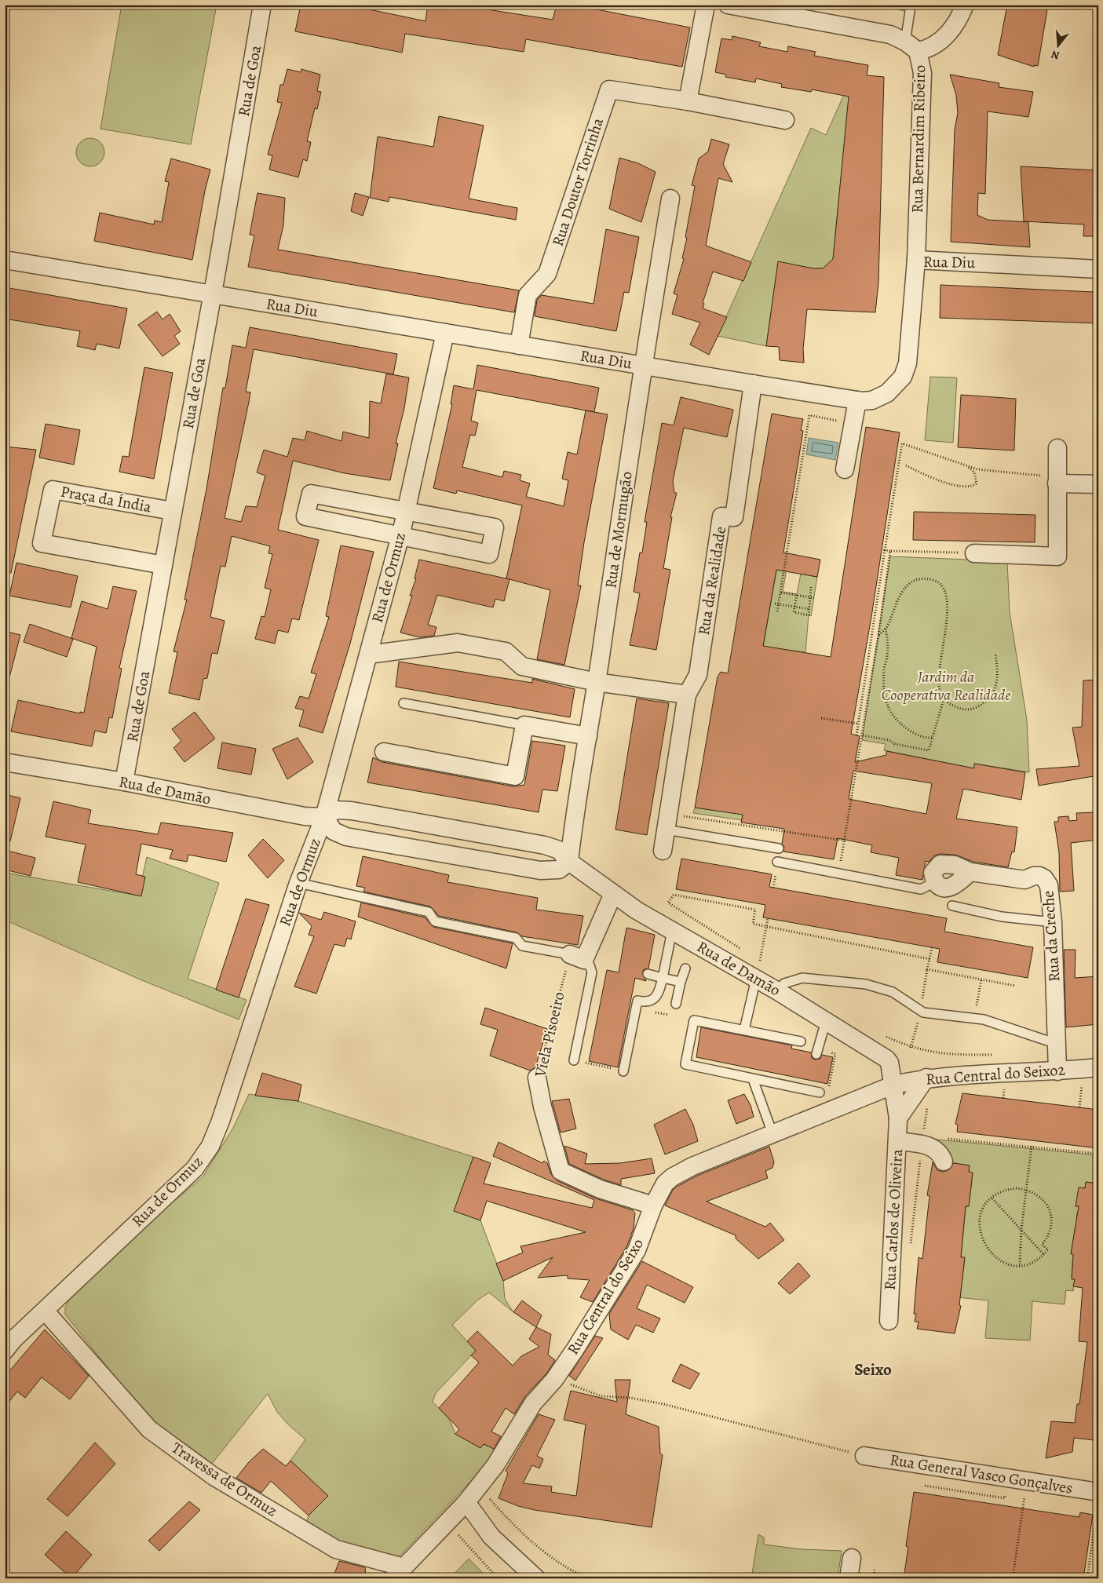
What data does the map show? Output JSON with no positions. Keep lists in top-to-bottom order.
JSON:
{
  "streets": {
    "street": [
      "Rua de Goa",
      "Rua Bernardim Ribeiro",
      "Rua Doutor Torrinha",
      "Rua Diu",
      "Praça da Índia",
      "Rua de Mormugão",
      "Rua de Ormuz",
      "Rua da Realidade",
      "Rua de Damão",
      "Rua da Creche",
      "Viela Pisoeiro",
      "Rua Central do Seixo2",
      "Rua Carlos de Oliveira",
      "Rua Central do Seixo",
      "Rua General Vasco Gonçalves",
      "Travessa de Ormuz"
    ]
  },
  "crossings": [
    ["Rua de Goa", "Rua Diu"],
    ["Rua de Goa", "Praça da Índia"],
    ["Rua de Goa", "Rua de Damão"],
    ["Rua Bernardim Ribeiro", "Rua Diu"],
    ["Rua Doutor Torrinha", "Rua Diu"],
    ["Rua Diu", "Rua de Mormugão"],
    ["Rua Diu", "Rua de Ormuz"],
    ["Rua Diu", "Rua da Realidade"],
    ["Rua de Mormugão", "Rua de Damão"],
    ["Rua de Ormuz", "Rua de Damão"],
    ["Rua de Ormuz", "Travessa de Ormuz"],
    ["Rua de Damão", "Rua Central do Seixo2"],
    ["Rua de Damão", "Rua Carlos de Oliveira"],
    ["Rua de Damão", "Rua Central do Seixo"],
    ["Rua da Creche", "Rua Central do Seixo2"],
    ["Viela Pisoeiro", "Rua Central do Seixo"],
    ["Rua Central do Seixo2", "Rua Carlos de Oliveira"],
    ["Rua Central do Seixo2", "Rua Central do Seixo"],
    ["Rua Carlos de Oliveira", "Rua Central do Seixo"],
    ["Rua Central do Seixo", "Travessa de Ormuz"]
  ],
  "districts": ["Seixo"],
  "parks": ["Jardim da Cooperativa Realidade"],
  "north": "bottom"
}
